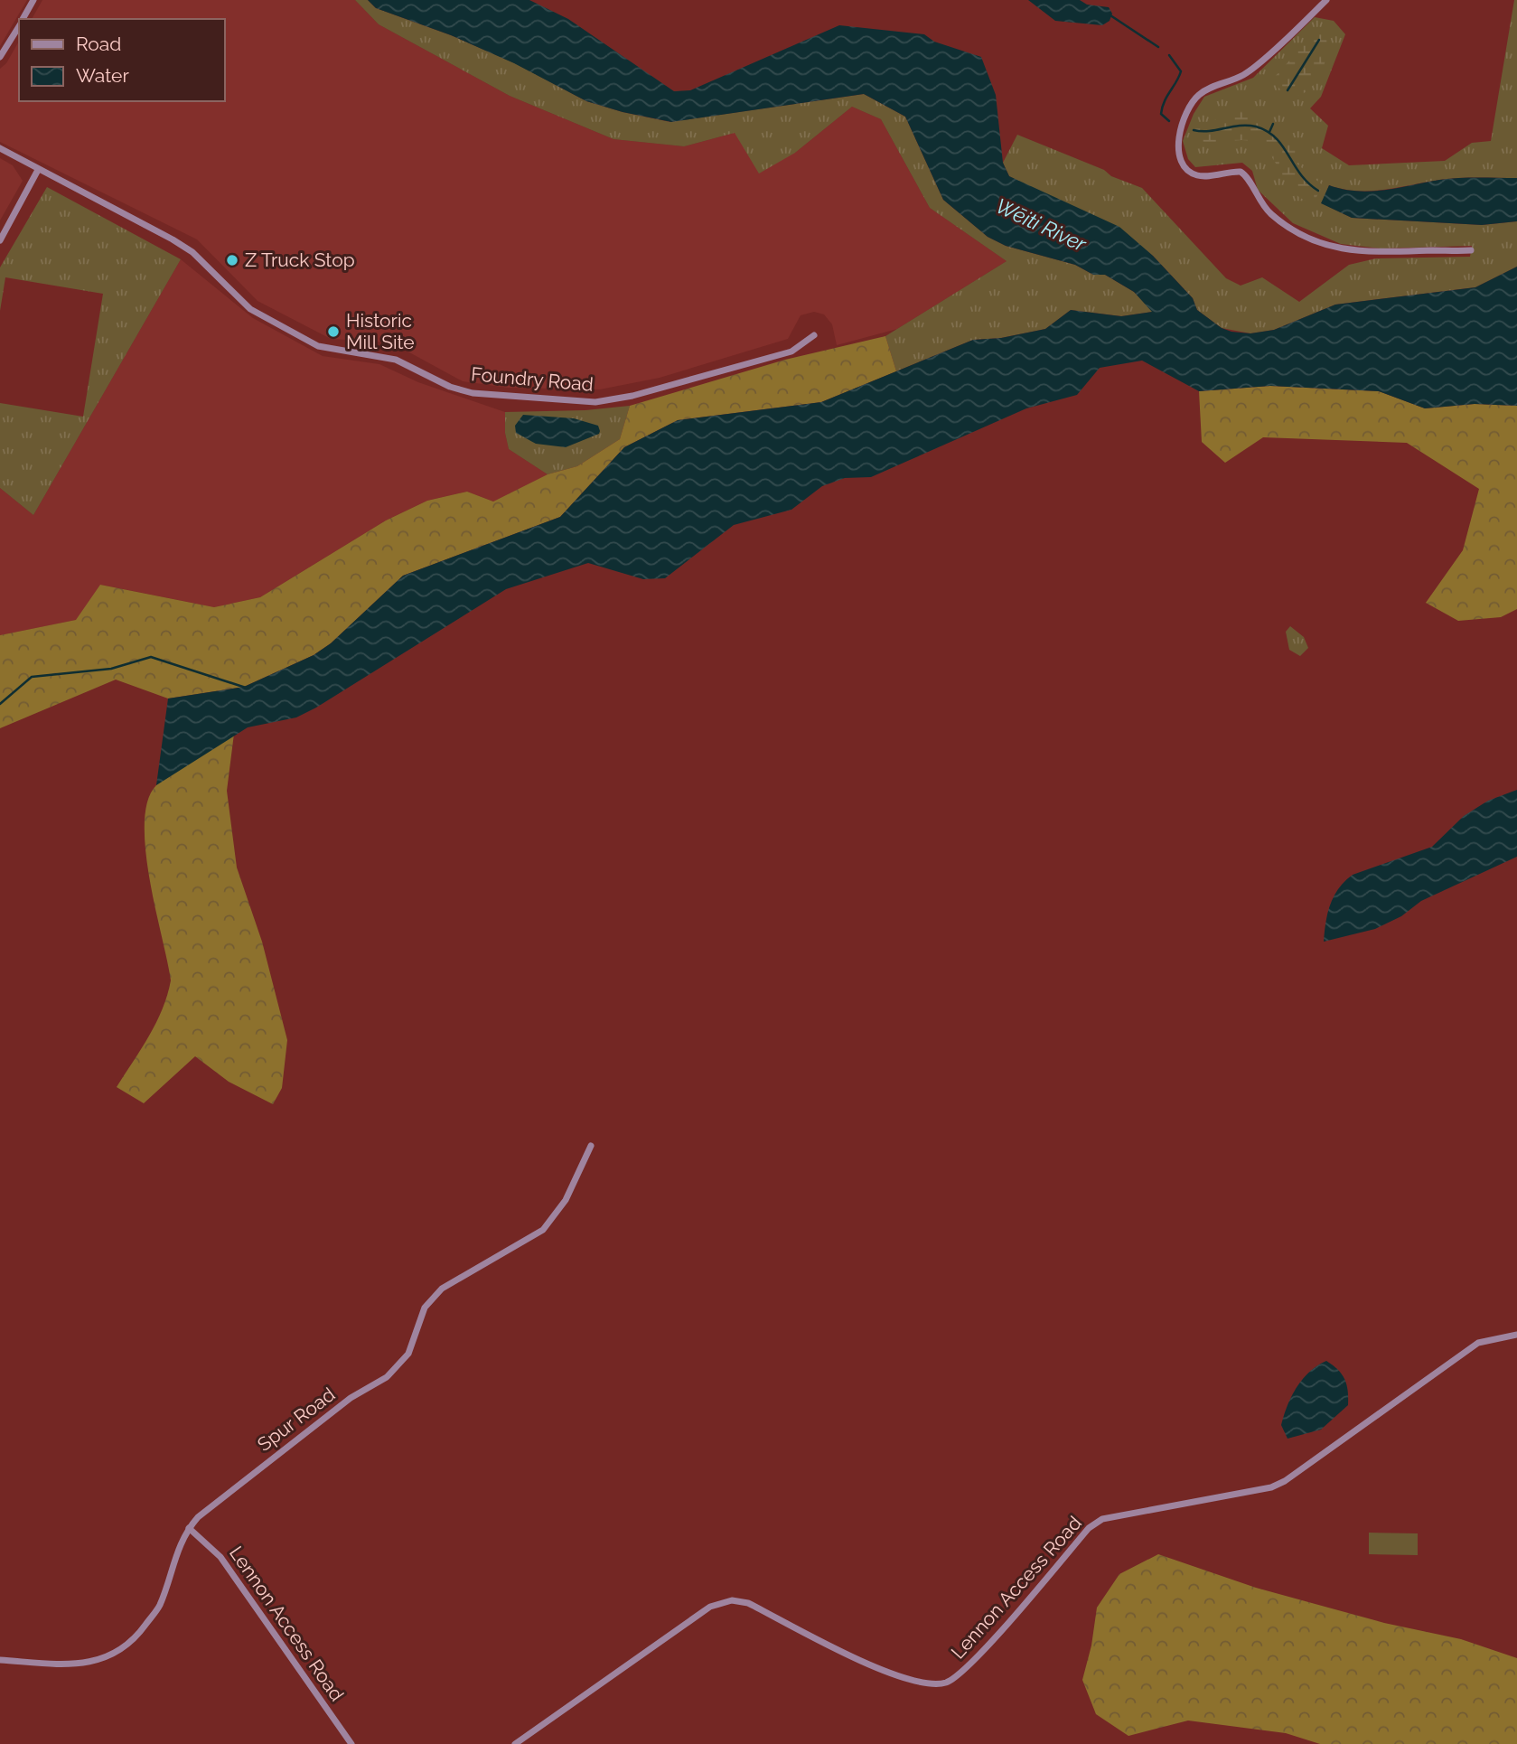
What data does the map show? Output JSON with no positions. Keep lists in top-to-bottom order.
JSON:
{
  "streets": {
    "street": ["Foundry Road", "Spur Road", "Lennon Access Road"]
  },
  "crossings": [
    ["Spur Road", "Lennon Access Road"]
  ],
  "water": ["Wēiti River"],
  "places": ["Z Truck Stop", "Historic Mill Site"],
  "legend": ["Road", "Water"]
}
